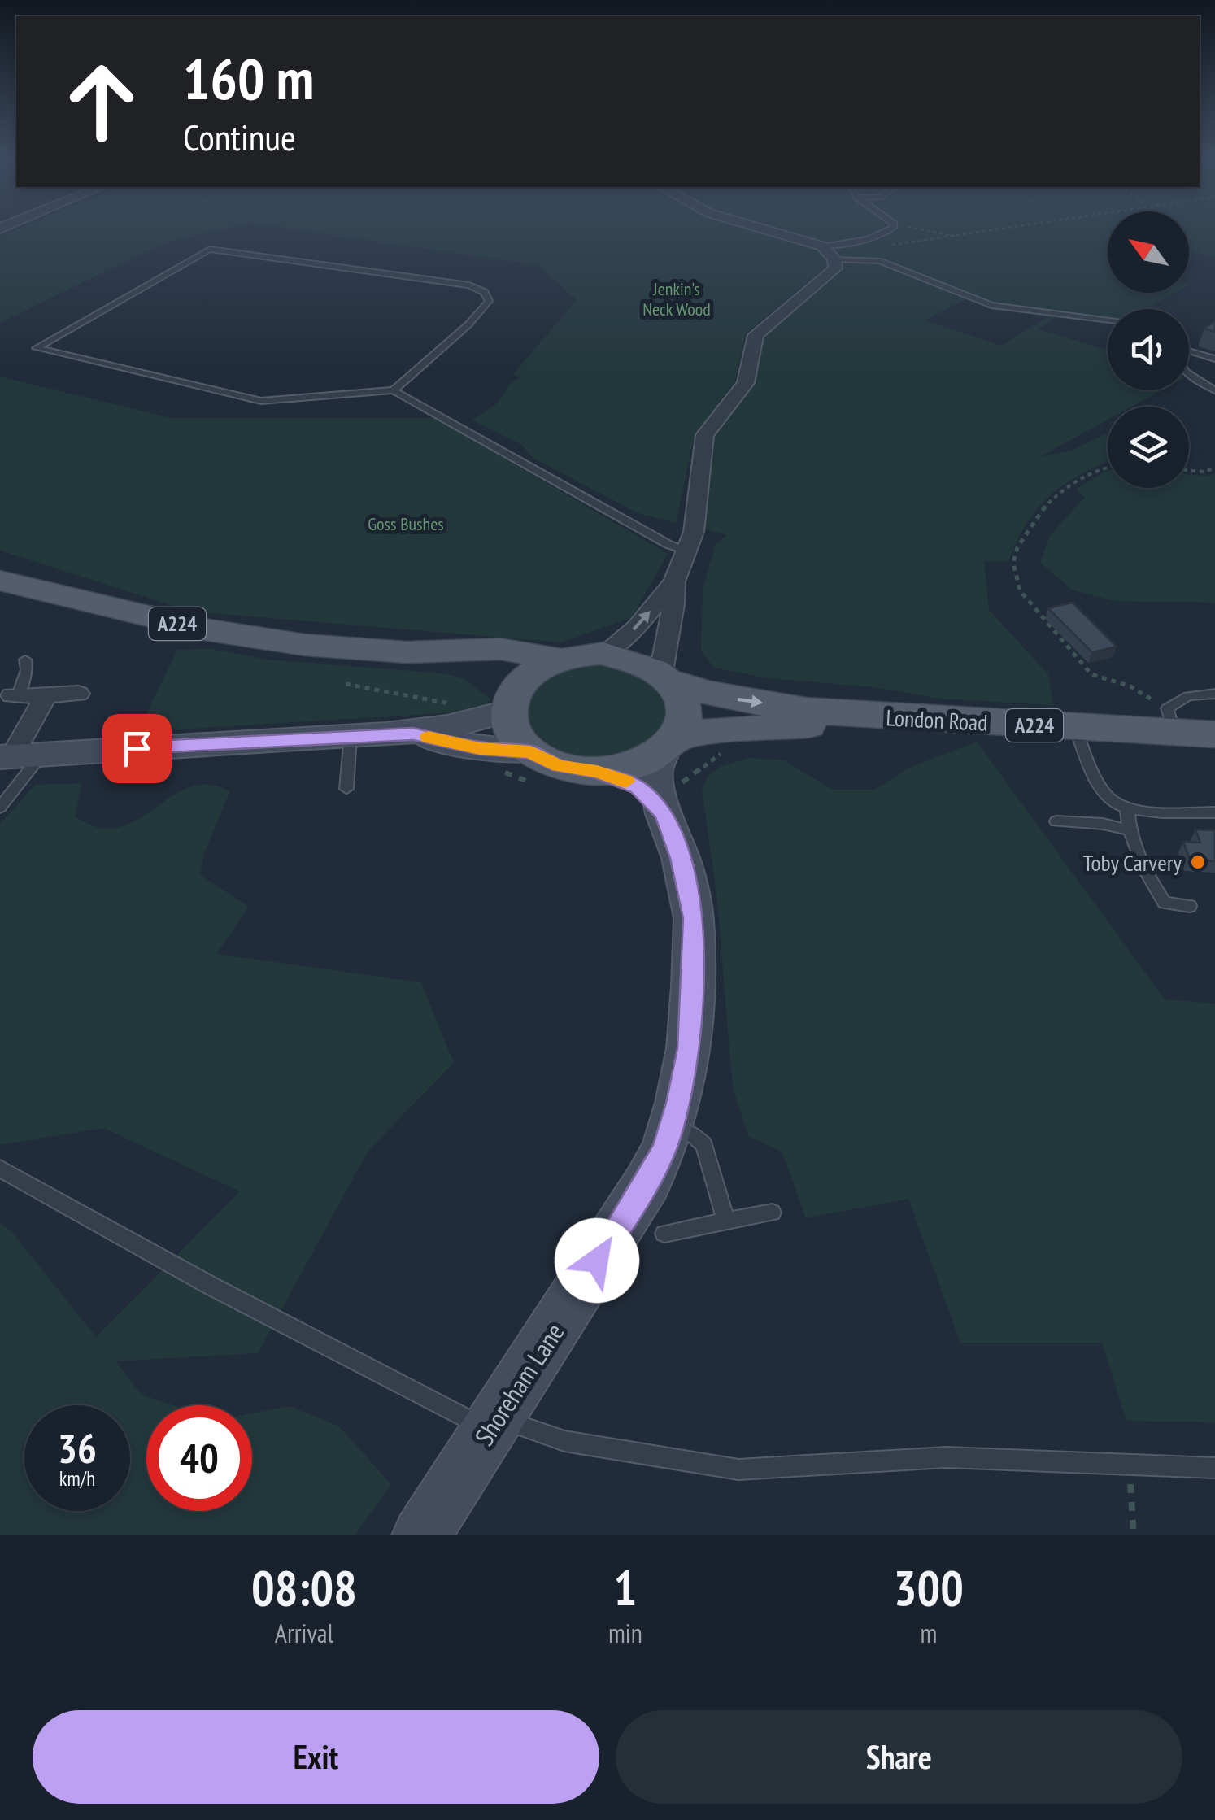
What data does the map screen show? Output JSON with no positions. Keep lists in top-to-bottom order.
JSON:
{
  "streets": {
    "main road": ["A224", "London Road"],
    "street": ["Shoreham Lane"]
  },
  "crossings": [
    ["A224", "London Road"],
    ["A224", "Shoreham Lane"],
    ["London Road", "Shoreham Lane"]
  ],
  "parks": ["Jenkin's Neck Wood", "Goss Bushes"],
  "places": ["Toby Carvery"],
  "north": "top left",
  "page": {
    "turn": ["160 m", "Continue"],
    "speed": "36 km/h",
    "limit": "40",
    "eta": [
      "08:08",
      "Arrival",
      "1",
      "min",
      "300",
      "m"
    ],
    "buttons": ["Exit", "Share"]
  }
}
